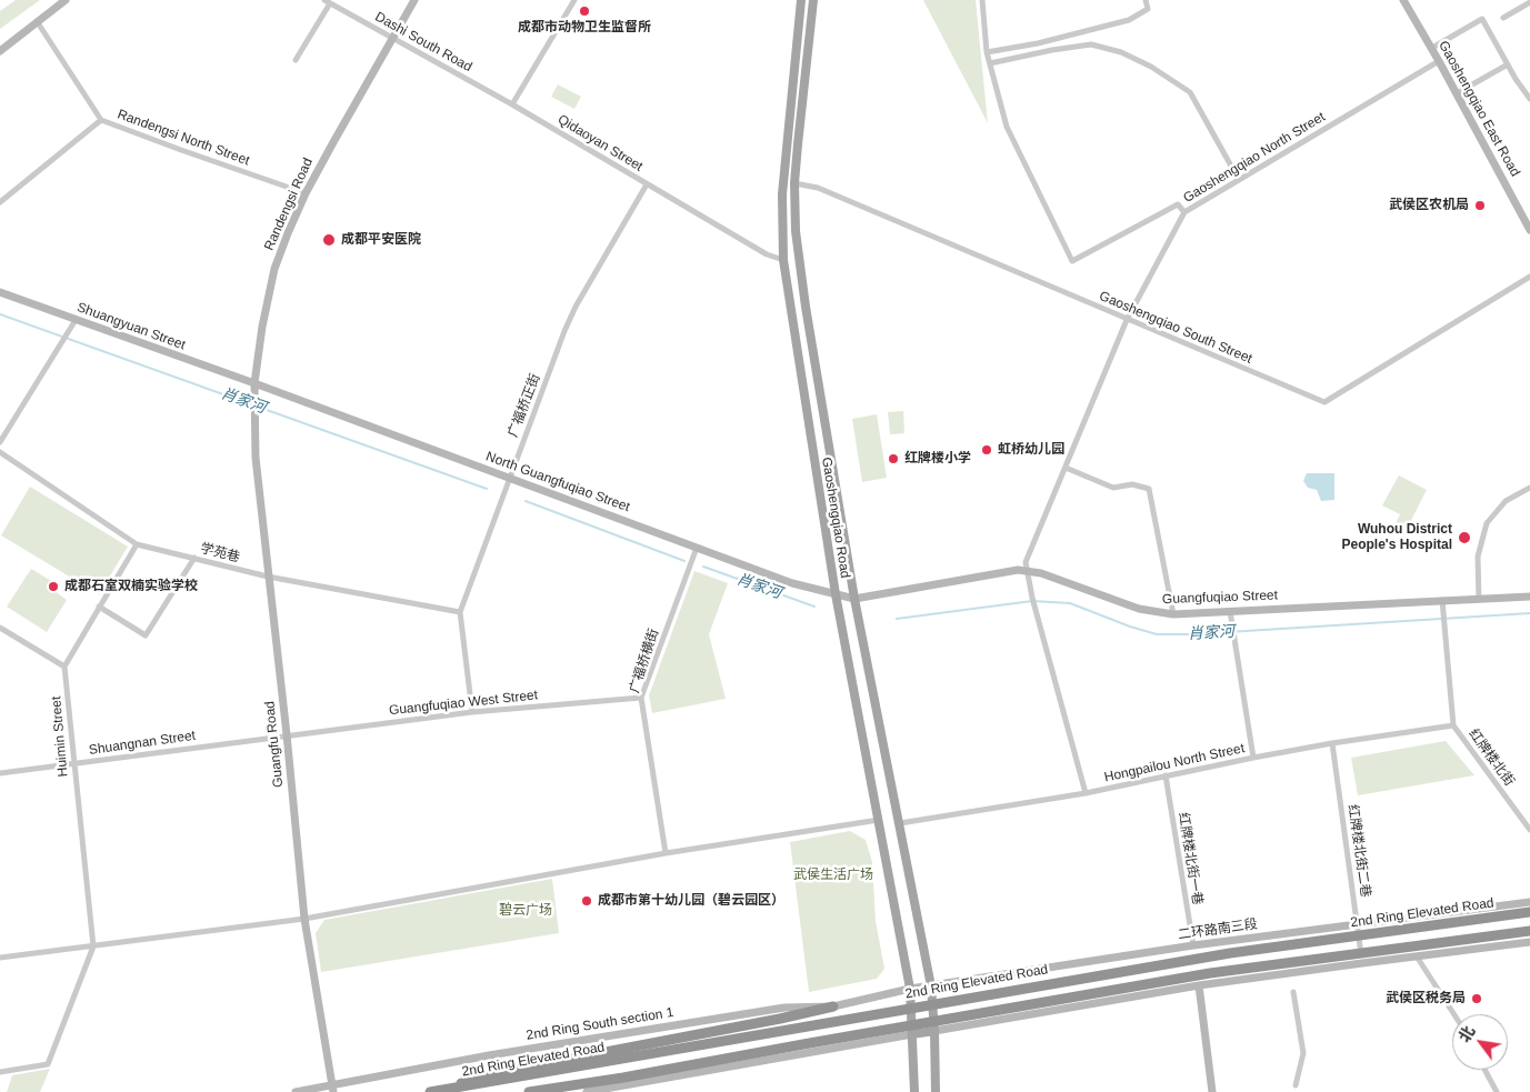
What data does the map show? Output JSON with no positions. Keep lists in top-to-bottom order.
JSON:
{
  "streets": {
    "highway": ["2nd Ring Elevated Road"],
    "main road": [
      "Gaoshengqiao East Road",
      "Randengsi Road",
      "Shuangyuan Street",
      "North Guangfuqiao Street",
      "Gaoshengqiao Road",
      "Guangfuqiao Street",
      "Guangfu Road",
      "二环路南三段",
      "2nd Ring South section 1"
    ],
    "street": [
      "Dashi South Road",
      "Randengsi North Street",
      "Qidaoyan Street",
      "Gaoshengqiao North Street",
      "Gaoshengqiao South Street",
      "广福桥正街",
      "学苑巷",
      "广福桥横街",
      "Guangfuqiao West Street",
      "Huimin Street",
      "Shuangnan Street",
      "红牌楼北街",
      "Hongpailou North Street",
      "红牌楼北街二巷",
      "红牌楼北街一巷"
    ]
  },
  "crossings": [
    ["Dashi South Road", "Qidaoyan Street"],
    ["Dashi South Road", "Randengsi Road"],
    ["Gaoshengqiao East Road", "Gaoshengqiao North Street"],
    ["Randengsi North Street", "Randengsi Road"],
    ["Qidaoyan Street", "广福桥正街"],
    ["Qidaoyan Street", "Gaoshengqiao Road"],
    ["Gaoshengqiao North Street", "Gaoshengqiao South Street"],
    ["Gaoshengqiao North Street", "Guangfuqiao Street"],
    ["Randengsi Road", "Shuangyuan Street"],
    ["Randengsi Road", "North Guangfuqiao Street"],
    ["Randengsi Road", "Guangfu Road"],
    ["Shuangyuan Street", "North Guangfuqiao Street"],
    ["Gaoshengqiao South Street", "Gaoshengqiao Road"],
    ["广福桥正街", "North Guangfuqiao Street"],
    ["广福桥正街", "学苑巷"],
    ["广福桥正街", "Guangfuqiao West Street"],
    ["North Guangfuqiao Street", "Gaoshengqiao Road"],
    ["North Guangfuqiao Street", "Guangfuqiao Street"],
    ["North Guangfuqiao Street", "广福桥横街"],
    ["Gaoshengqiao Road", "Guangfuqiao Street"],
    ["Gaoshengqiao Road", "Hongpailou North Street"],
    ["Gaoshengqiao Road", "二环路南三段"],
    ["Gaoshengqiao Road", "2nd Ring South section 1"],
    ["学苑巷", "Guangfu Road"],
    ["广福桥横街", "Guangfuqiao West Street"],
    ["Guangfuqiao West Street", "Shuangnan Street"],
    ["Guangfuqiao West Street", "Guangfu Road"],
    ["Huimin Street", "Shuangnan Street"],
    ["Shuangnan Street", "Guangfu Road"],
    ["Guangfu Road", "2nd Ring South section 1"],
    ["红牌楼北街", "Hongpailou North Street"],
    ["Hongpailou North Street", "红牌楼北街二巷"],
    ["Hongpailou North Street", "红牌楼北街一巷"],
    ["红牌楼北街二巷", "二环路南三段"],
    ["红牌楼北街一巷", "二环路南三段"],
    ["二环路南三段", "2nd Ring South section 1"]
  ],
  "water": ["肖家河"],
  "parks": ["武侯生活广场", "碧云广场"],
  "places": [
    "成都市动物卫生监督所",
    "武侯区农机局",
    "成都平安医院",
    "虹桥幼儿园",
    "红牌楼小学",
    "Wuhou District People's Hospital",
    "成都石室双楠实验学校",
    "成都市第十幼儿园（碧云园区）",
    "武侯区税务局"
  ],
  "north": "top left"
}
